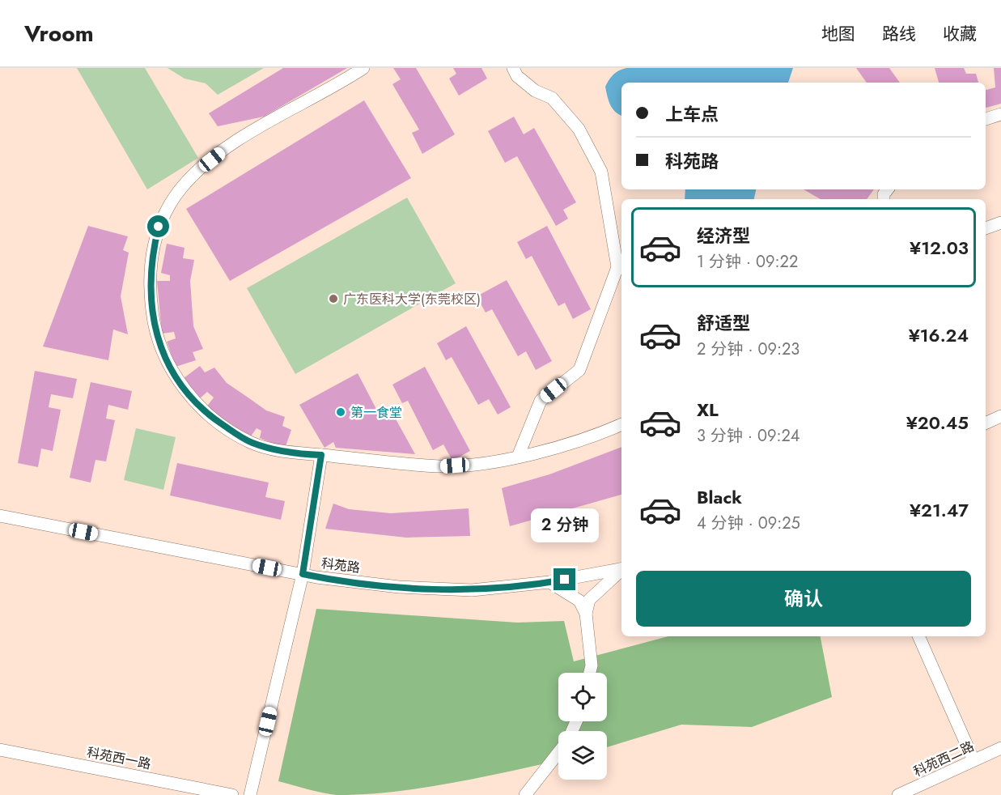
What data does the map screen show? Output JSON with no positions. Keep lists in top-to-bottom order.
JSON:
{
  "streets": {
    "street": ["科苑路", "科苑西一路", "科苑西二路"]
  },
  "places": ["广东医科大学(东莞校区)", "第一食堂"],
  "page": {
    "header": "Vroom",
    "nav": ["地图", "路线", "收藏"],
    "banner": ["上车点", "科苑路"],
    "list": [
      {
        "name": "经济型",
        "note": "1 分钟 · 09:22",
        "value": "¥12.03"
      },
      {
        "name": "舒适型",
        "note": "2 分钟 · 09:23",
        "value": "¥16.24"
      },
      {
        "name": "XL",
        "note": "3 分钟 · 09:24",
        "value": "¥20.45"
      },
      {
        "name": "Black",
        "note": "4 分钟 · 09:25",
        "value": "¥21.47"
      }
    ],
    "bubble": "2 分钟",
    "buttons": "确认"
  }
}
